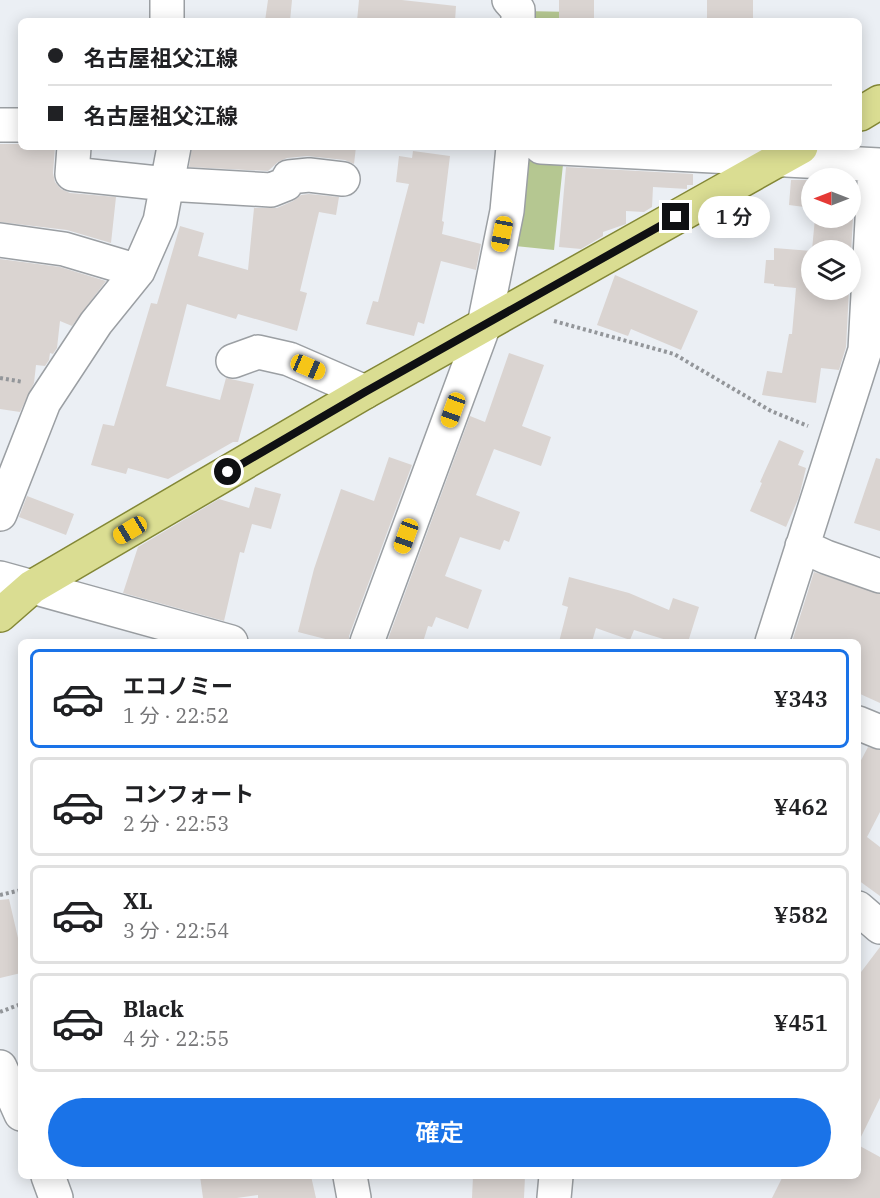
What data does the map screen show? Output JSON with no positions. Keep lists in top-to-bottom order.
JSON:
{
  "north": "left",
  "page": {
    "banner": ["名古屋祖父江線", "名古屋祖父江線"],
    "bubble": "1 分",
    "list": [
      {
        "name": "エコノミー",
        "note": "1 分 · 22:52",
        "value": "¥343"
      },
      {
        "name": "コンフォート",
        "note": "2 分 · 22:53",
        "value": "¥462"
      },
      {
        "name": "XL",
        "note": "3 分 · 22:54",
        "value": "¥582"
      },
      {
        "name": "Black",
        "note": "4 分 · 22:55",
        "value": "¥451"
      }
    ],
    "buttons": "確定"
  }
}
